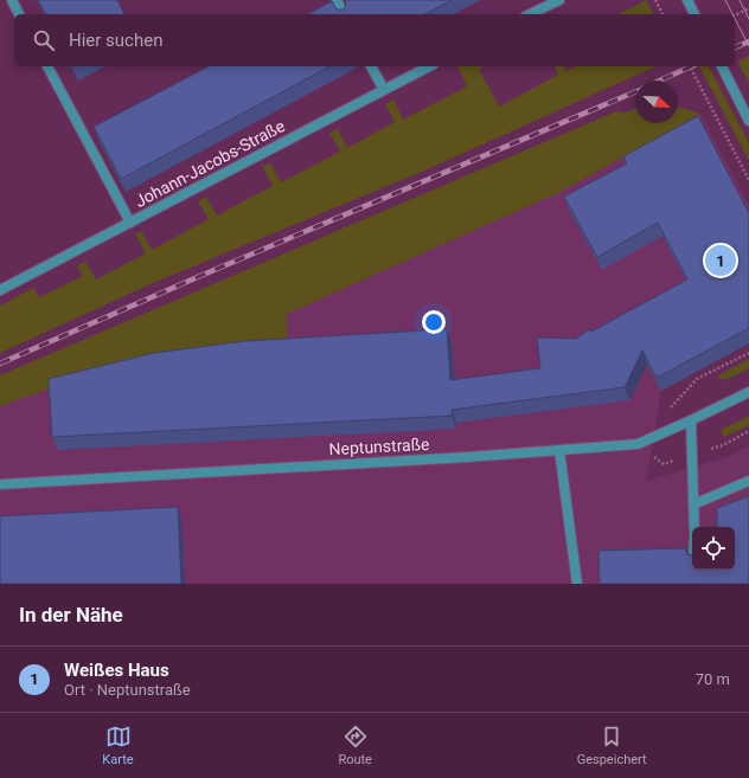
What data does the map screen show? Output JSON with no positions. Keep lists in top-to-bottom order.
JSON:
{
  "streets": {
    "street": ["Johann-Jacobs-Straße", "Neptunstraße"]
  },
  "north": "bottom right",
  "page": {
    "search": "Hier suchen",
    "pins": "1",
    "heading": "In der Nähe",
    "list": [
      {
        "mark": "1",
        "name": "Weißes Haus",
        "note": "Ort · Neptunstraße",
        "value": "70 m"
      }
    ],
    "nav": ["Karte", "Route", "Gespeichert"]
  }
}
